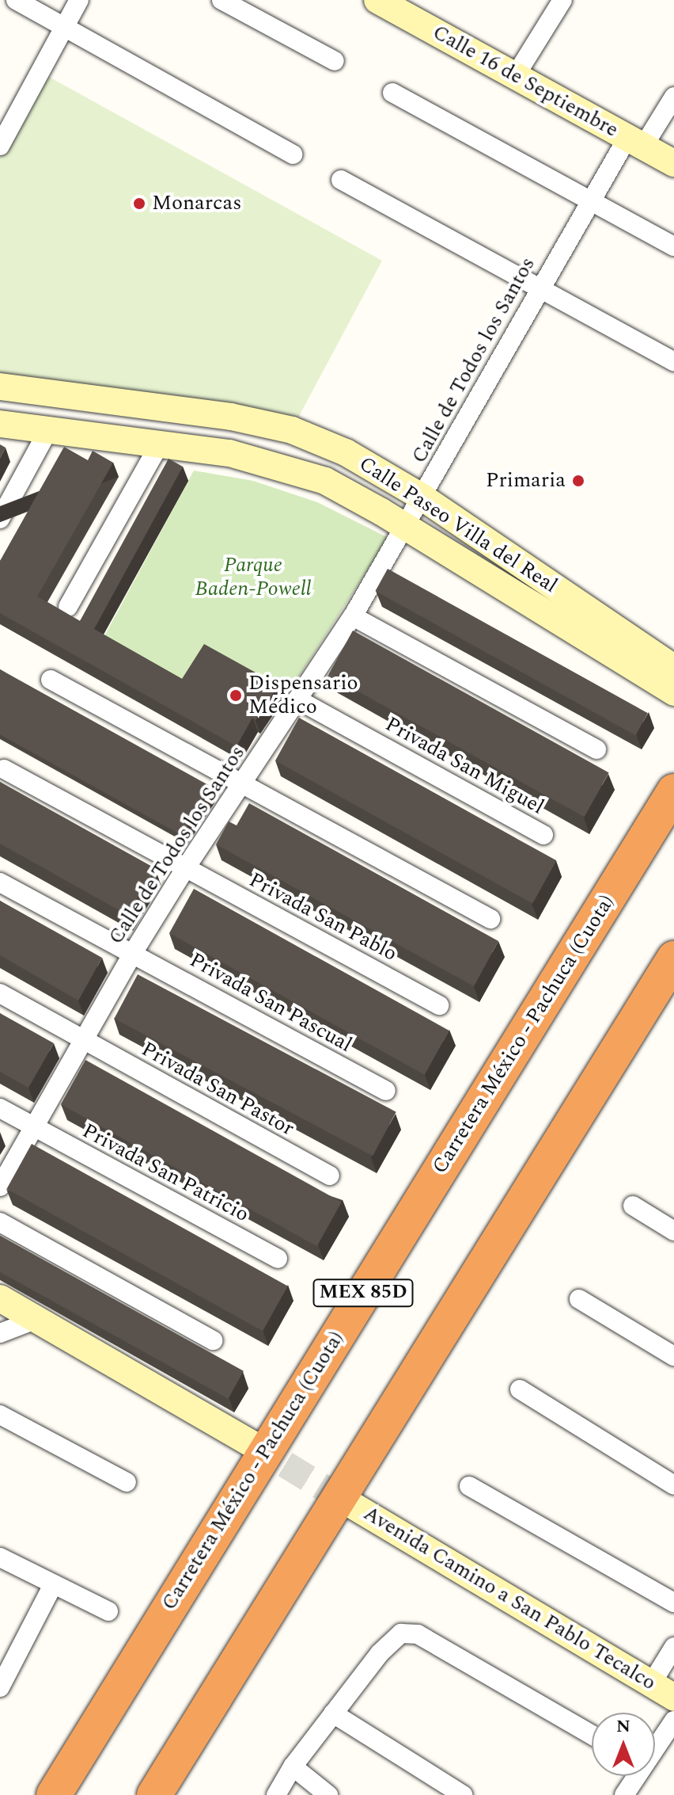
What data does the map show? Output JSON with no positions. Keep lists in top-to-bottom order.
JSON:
{
  "streets": {
    "highway": ["Carretera México - Pachuca (Cuota)", "MEX 85D"],
    "street": [
      "Calle 16 de Septiembre",
      "Calle de Todos los Santos",
      "Calle Paseo Villa del Real",
      "Privada San Miguel",
      "Privada San Pablo",
      "Privada San Pascual",
      "Privada San Pastor",
      "Privada San Patricio",
      "Avenida Camino a San Pablo Tecalco"
    ]
  },
  "crossings": [
    ["Calle 16 de Septiembre", "Calle de Todos los Santos"],
    ["Calle de Todos los Santos", "Calle Paseo Villa del Real"],
    ["Calle de Todos los Santos", "Privada San Miguel"],
    ["Calle de Todos los Santos", "Privada San Pablo"],
    ["Calle de Todos los Santos", "Privada San Pascual"],
    ["Calle de Todos los Santos", "Privada San Pastor"],
    ["Calle de Todos los Santos", "Privada San Patricio"]
  ],
  "parks": ["Parque Baden-Powell"],
  "places": ["Monarcas", "Primaria", "Dispensario Médico"],
  "north": "top"
}
